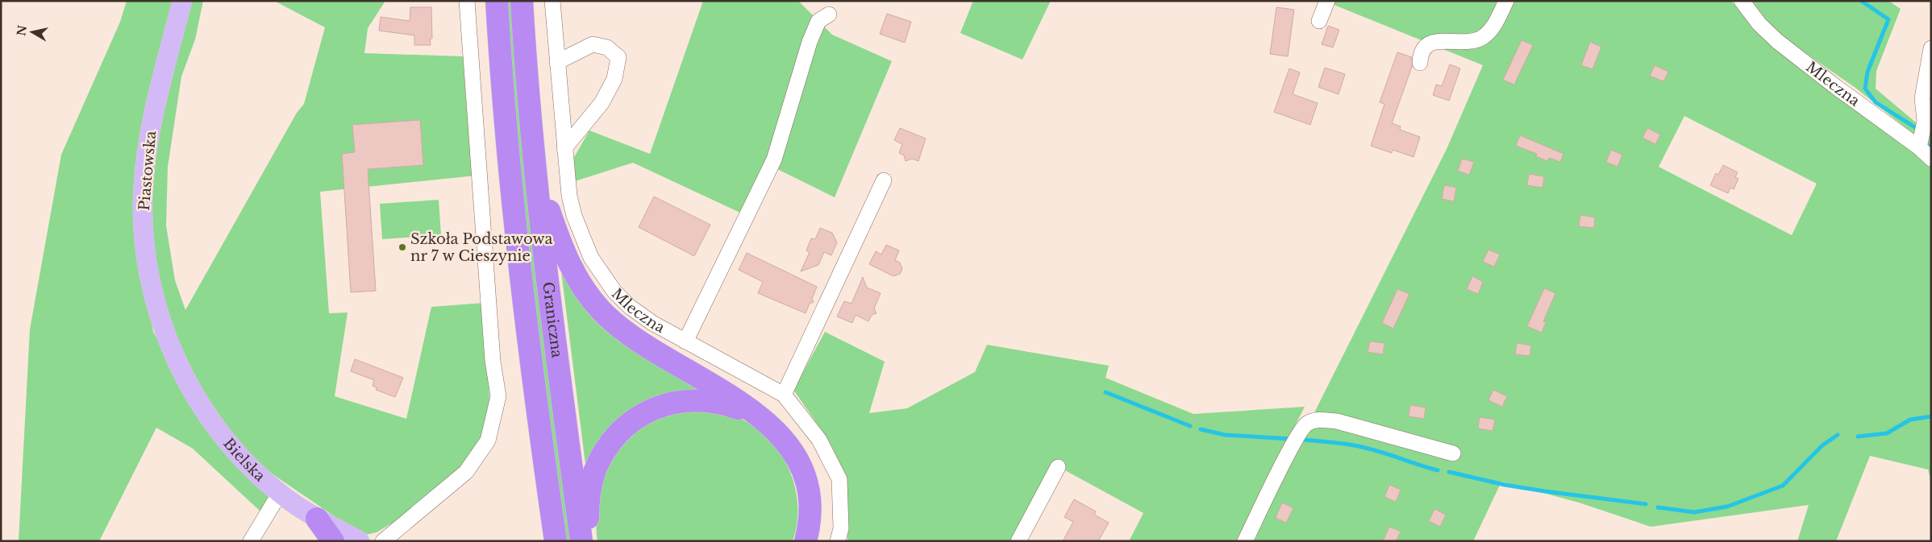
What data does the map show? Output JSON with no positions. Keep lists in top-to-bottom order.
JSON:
{
  "streets": {
    "highway": ["Graniczna"],
    "main road": ["Piastowska", "Bielska"],
    "street": ["Mleczna"]
  },
  "crossings": [
    ["Piastowska", "Bielska"]
  ],
  "places": ["Szkoła Podstawowa nr 7 w Cieszynie"],
  "north": "left"
}
